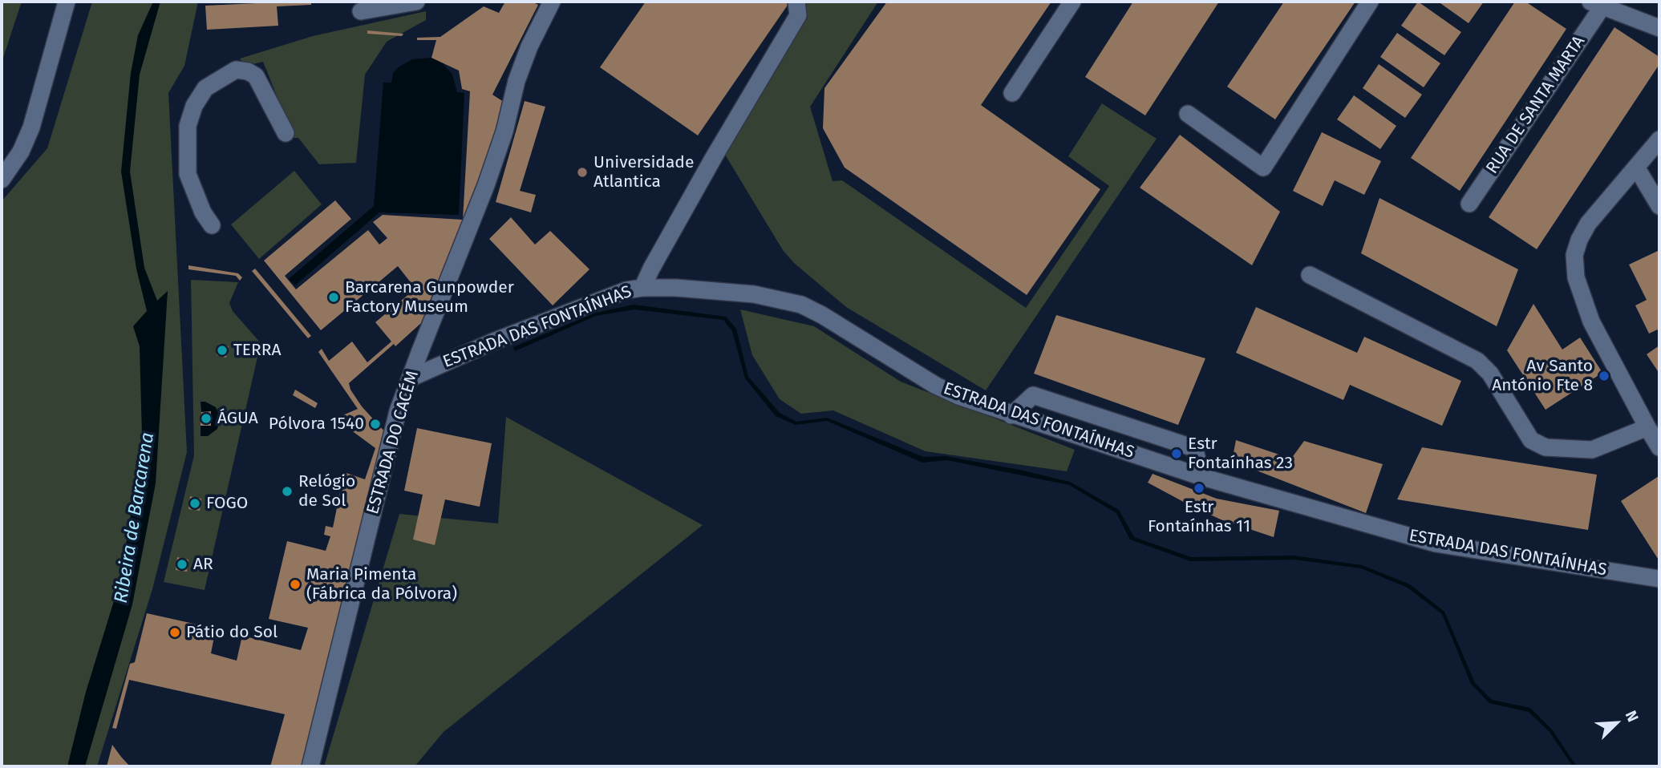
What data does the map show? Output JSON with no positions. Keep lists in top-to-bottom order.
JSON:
{
  "streets": {
    "street": ["RUA DE SANTA MARTA", "ESTRADA DAS FONTAÍNHAS", "ESTRADA DO CACÉM"]
  },
  "crossings": [
    ["ESTRADA DAS FONTAÍNHAS", "ESTRADA DO CACÉM"]
  ],
  "water": ["Ribeira de Barcarena"],
  "places": [
    "Universidade Atlantica",
    "Barcarena Gunpowder Factory Museum",
    "TERRA",
    "Av Santo António Fte 8",
    "ÁGUA",
    "Pólvora 1540",
    "Estr Fontaínhas 23",
    "Estr Fontaínhas 11",
    "Relógio de Sol",
    "FOGO",
    "AR",
    "Maria Pimenta (Fábrica da Pólvora)",
    "Pátio do Sol"
  ],
  "north": "top right"
}
